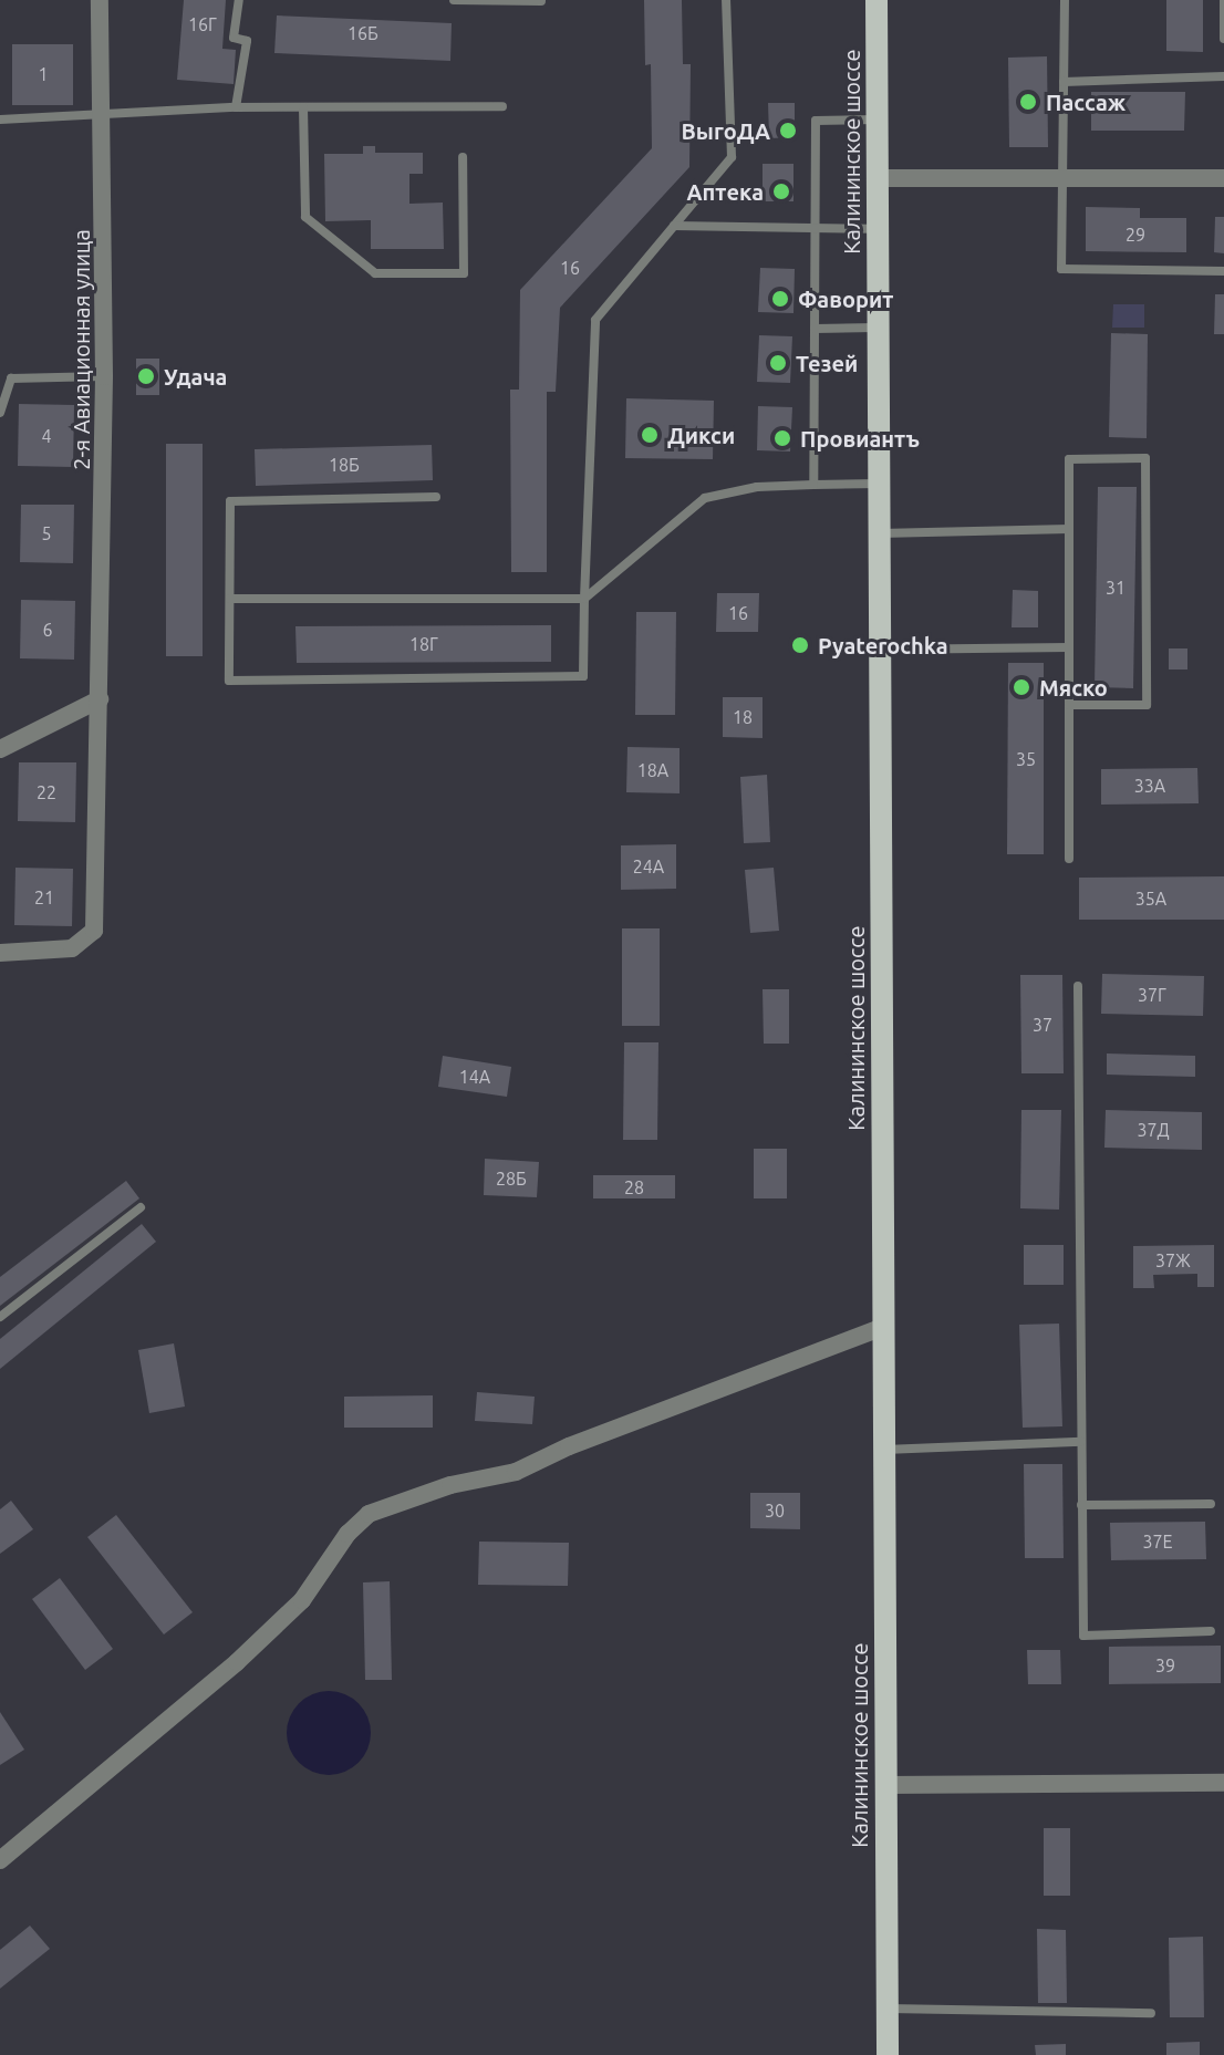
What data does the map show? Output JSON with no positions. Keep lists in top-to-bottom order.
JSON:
{
  "streets": {
    "main road": ["Калининское шоссе"],
    "street": ["2-я Авиационная улица"]
  },
  "places": [
    "Пассаж",
    "ВыгоДА",
    "Аптека",
    "Фаворит",
    "Тезей",
    "Удача",
    "Дикси",
    "Провиантъ",
    "Pyaterochka",
    "Мяско"
  ],
  "house_numbers": [
    "16Г",
    "16Б",
    "1",
    "29",
    "16",
    "4",
    "18Б",
    "5",
    "31",
    "16",
    "6",
    "18Г",
    "18",
    "35",
    "18А",
    "33А",
    "22",
    "24А",
    "21",
    "35А",
    "37Г",
    "37",
    "14А",
    "37Д",
    "28Б",
    "28",
    "37Ж",
    "30",
    "37Е",
    "39"
  ]
}
